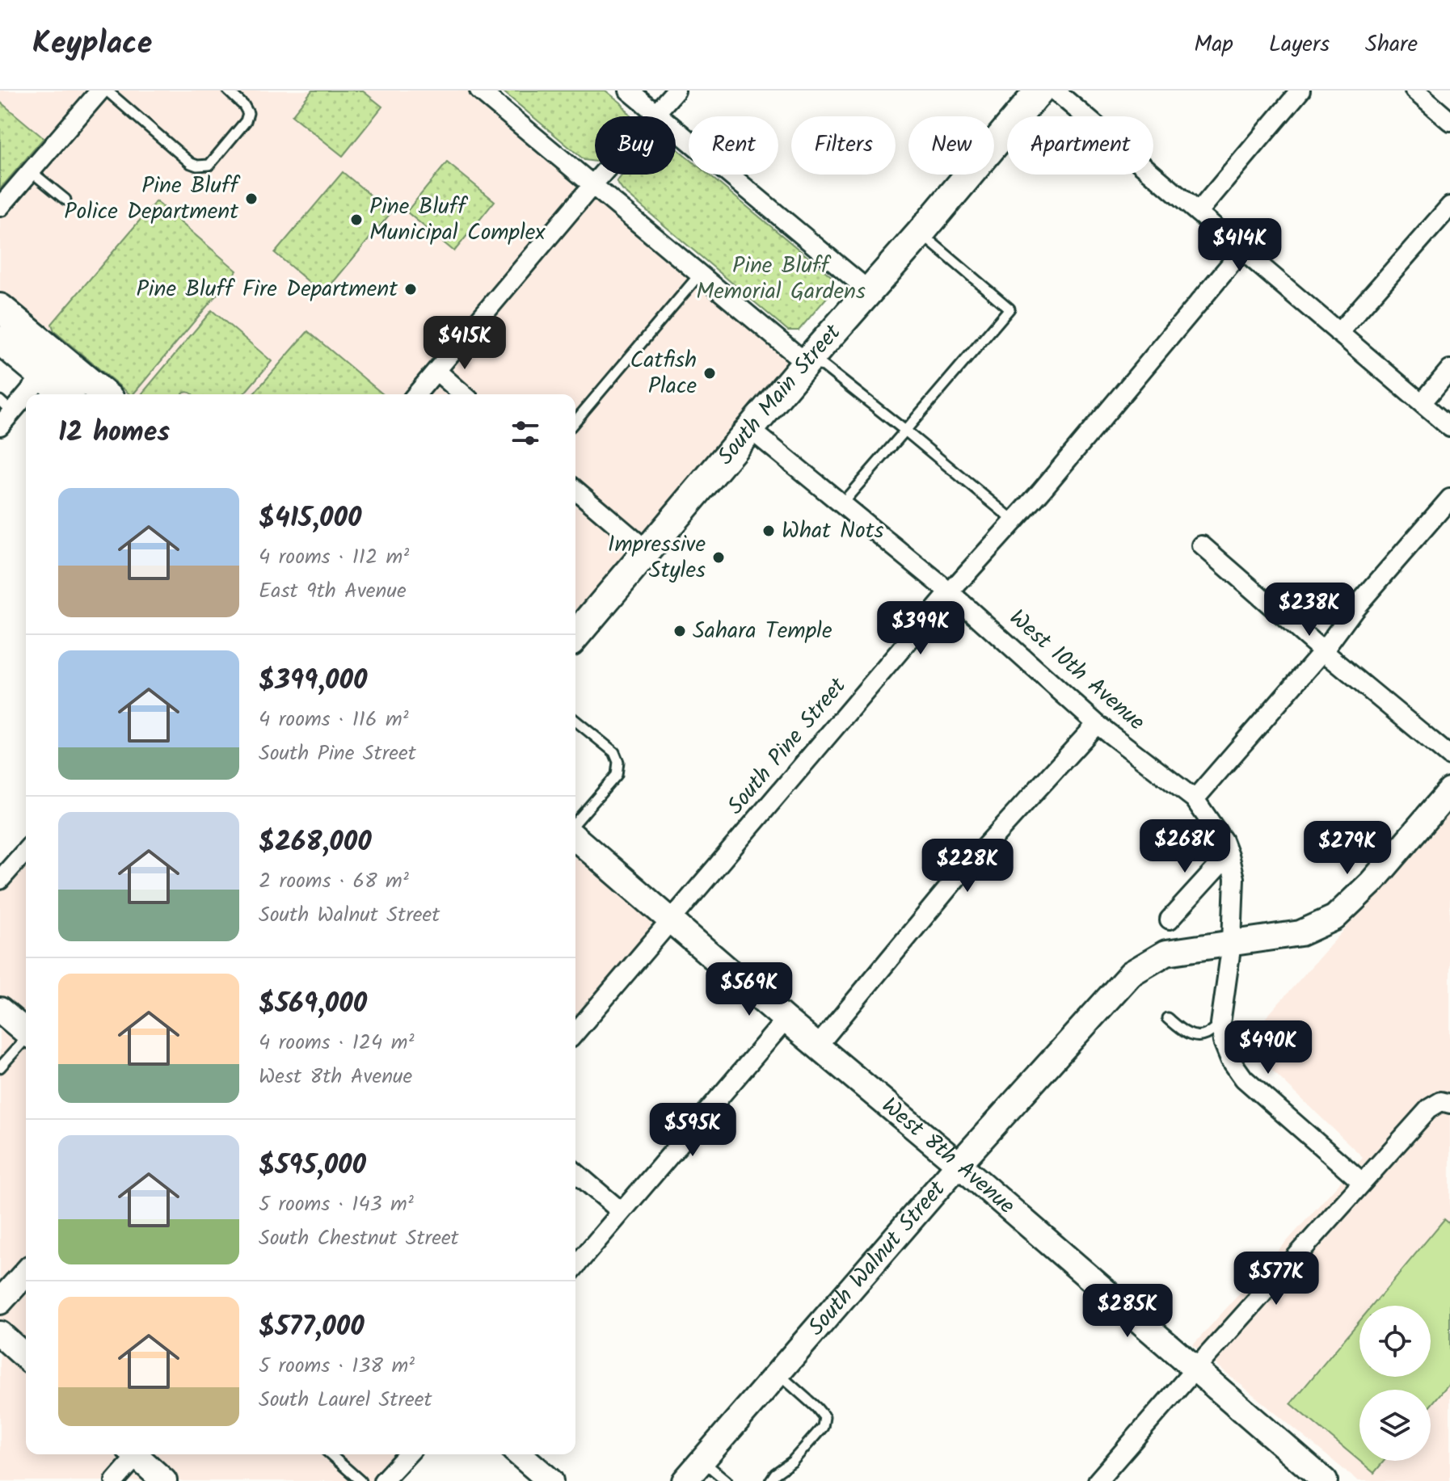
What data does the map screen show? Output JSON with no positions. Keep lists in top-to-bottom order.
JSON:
{
  "streets": {
    "main road": ["South Main Street"],
    "street": [
      "West 10th Avenue",
      "South Pine Street",
      "West 8th Avenue",
      "South Walnut Street"
    ]
  },
  "crossings": [
    ["South Main Street", "West 10th Avenue"],
    ["West 10th Avenue", "South Pine Street"],
    ["West 10th Avenue", "South Walnut Street"],
    ["South Pine Street", "West 8th Avenue"],
    ["West 8th Avenue", "South Walnut Street"]
  ],
  "parks": ["Pine Bluff Memorial Gardens"],
  "places": [
    "Pine Bluff Police Department",
    "Pine Bluff Municipal Complex",
    "Pine Bluff Fire Department",
    "Catfish Place",
    "What Nots",
    "Impressive Styles",
    "Sahara Temple"
  ],
  "page": {
    "header": "Keyplace",
    "nav": ["Map", "Layers", "Share"],
    "chip": [
      "Buy",
      "Rent",
      "Filters",
      "New",
      "Apartment"
    ],
    "price": [
      "$414K",
      "$415K",
      "$238K",
      "$399K",
      "$268K",
      "$279K",
      "$228K",
      "$569K",
      "$490K",
      "$595K",
      "$577K",
      "$285K"
    ],
    "heading": "12 homes",
    "list": [
      {
        "name": "$415,000",
        "note": "4 rooms · 112 m² · East 9th Avenue"
      },
      {
        "name": "$399,000",
        "note": "4 rooms · 116 m² · South Pine Street"
      },
      {
        "name": "$268,000",
        "note": "2 rooms · 68 m² · South Walnut Street"
      },
      {
        "name": "$569,000",
        "note": "4 rooms · 124 m² · West 8th Avenue"
      },
      {
        "name": "$595,000",
        "note": "5 rooms · 143 m² · South Chestnut Street"
      },
      {
        "name": "$577,000",
        "note": "5 rooms · 138 m² · South Laurel Street"
      }
    ]
  }
}
